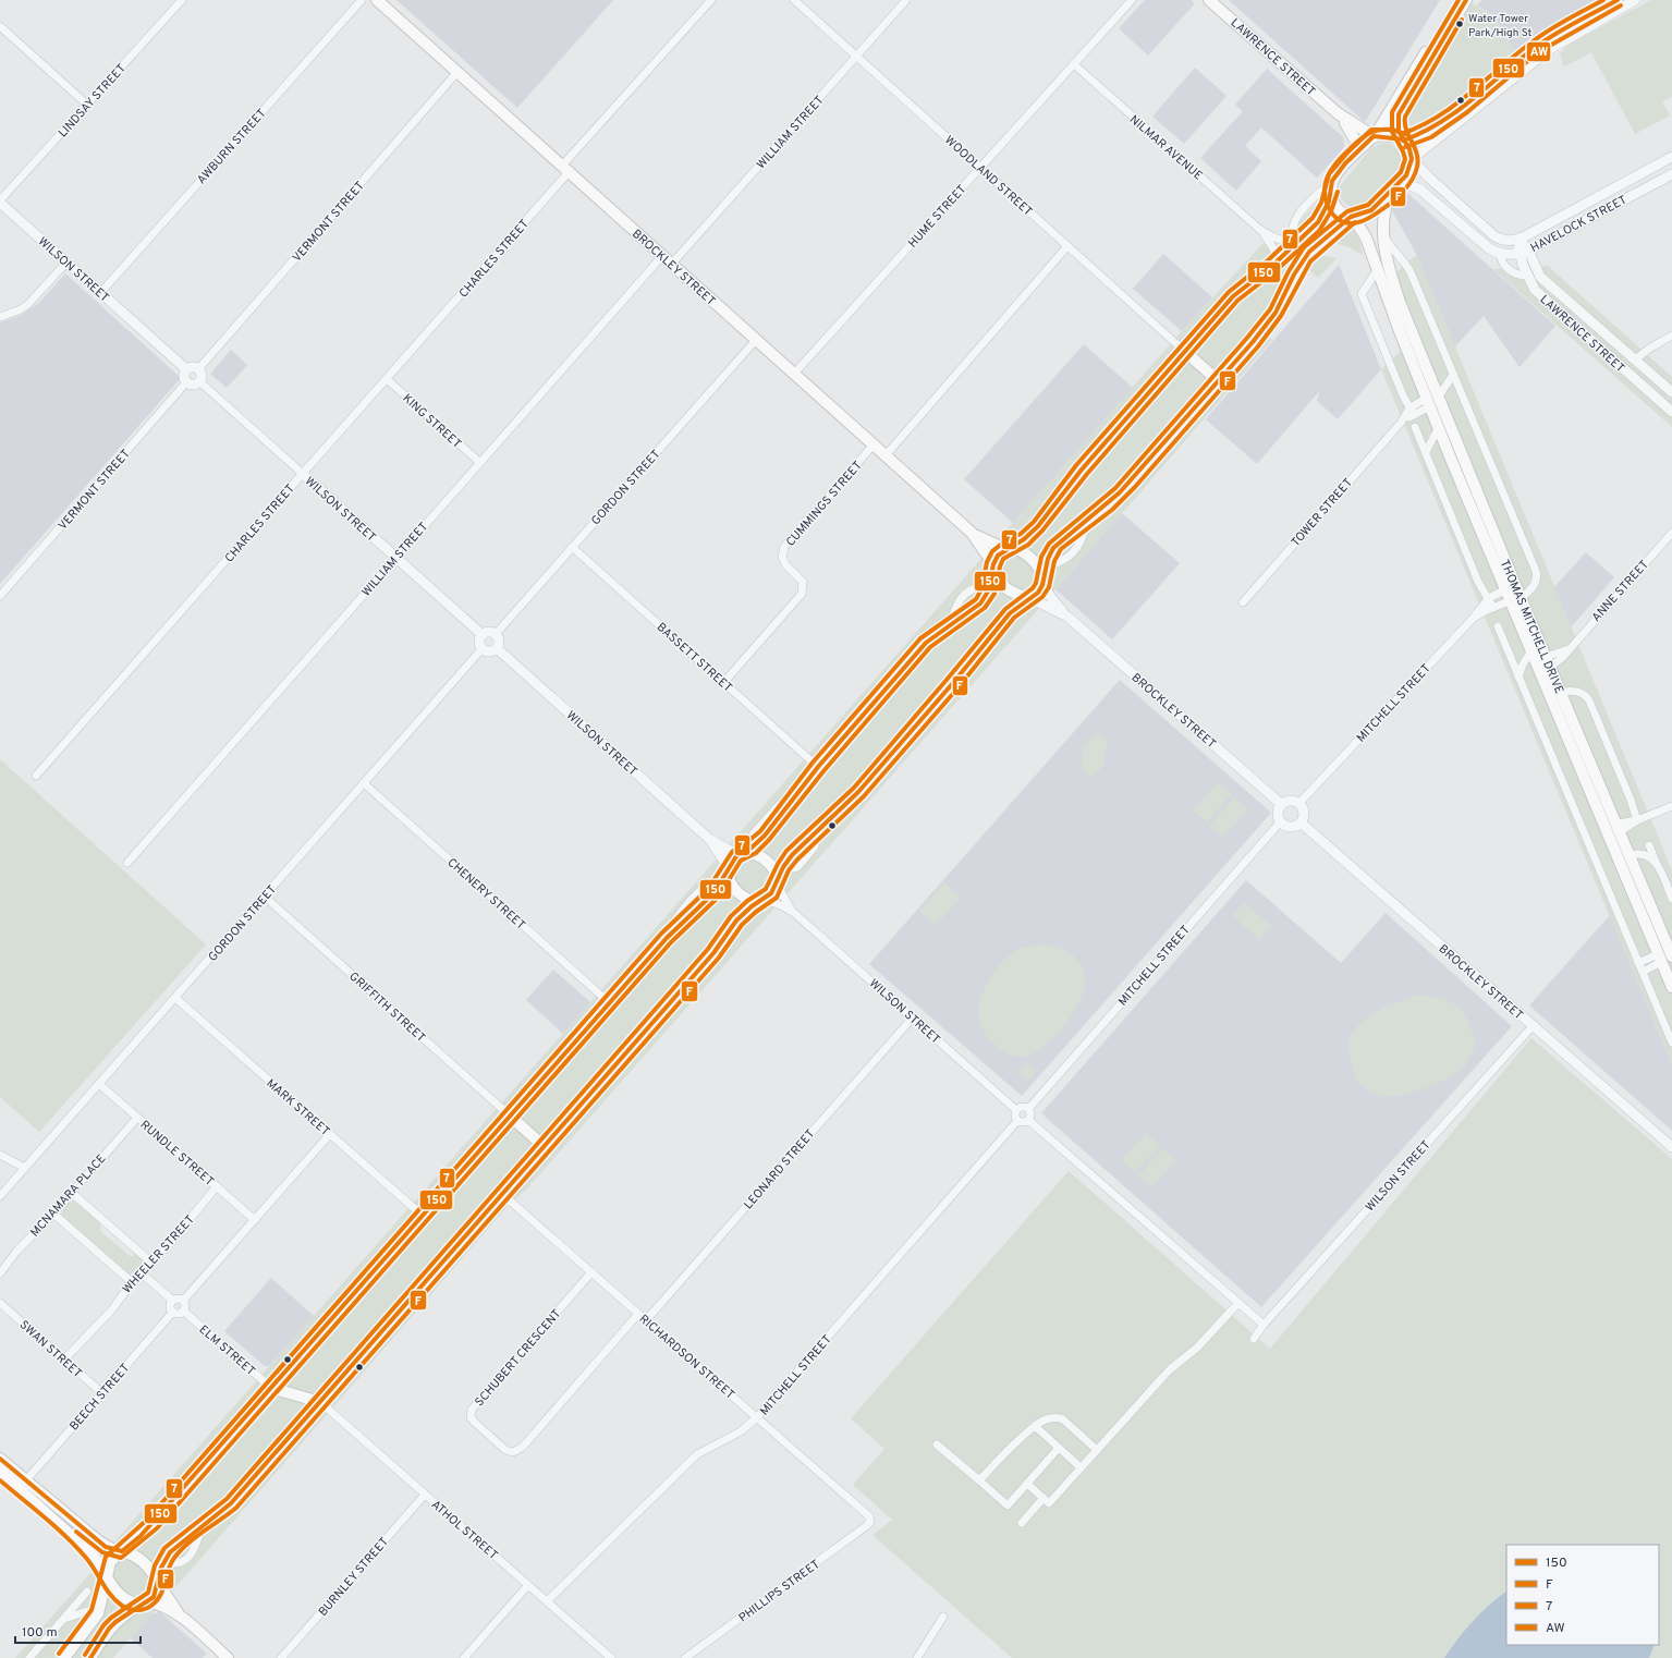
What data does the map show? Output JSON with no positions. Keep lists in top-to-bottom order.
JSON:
{
  "streets": {
    "main road": ["LAWRENCE STREET", "BROCKLEY STREET", "THOMAS MITCHELL DRIVE"],
    "street": [
      "LINDSAY STREET",
      "WILLIAM STREET",
      "AWBURN STREET",
      "NILMAR AVENUE",
      "WOODLAND STREET",
      "HUME STREET",
      "VERMONT STREET",
      "HAVELOCK STREET",
      "CHARLES STREET",
      "WILSON STREET",
      "KING STREET",
      "GORDON STREET",
      "CUMMINGS STREET",
      "TOWER STREET",
      "ANNE STREET",
      "BASSETT STREET",
      "MITCHELL STREET",
      "CHENERY STREET",
      "GRIFFITH STREET",
      "MARK STREET",
      "RUNDLE STREET",
      "LEONARD STREET",
      "MCNAMARA PLACE",
      "WHEELER STREET",
      "SWAN STREET",
      "ELM STREET",
      "RICHARDSON STREET",
      "SCHUBERT CRESCENT",
      "BEECH STREET",
      "ATHOL STREET",
      "BURNLEY STREET",
      "PHILLIPS STREET"
    ]
  },
  "crossings": [
    ["LAWRENCE STREET", "HAVELOCK STREET"],
    ["LAWRENCE STREET", "THOMAS MITCHELL DRIVE"],
    ["LINDSAY STREET", "WILSON STREET"],
    ["WILLIAM STREET", "WOODLAND STREET"],
    ["WILLIAM STREET", "BROCKLEY STREET"],
    ["WILLIAM STREET", "WILSON STREET"],
    ["WILLIAM STREET", "KING STREET"],
    ["AWBURN STREET", "WILSON STREET"],
    ["NILMAR AVENUE", "HUME STREET"],
    ["WOODLAND STREET", "HUME STREET"],
    ["HUME STREET", "BROCKLEY STREET"],
    ["VERMONT STREET", "BROCKLEY STREET"],
    ["VERMONT STREET", "WILSON STREET"],
    ["CHARLES STREET", "BROCKLEY STREET"],
    ["CHARLES STREET", "WILSON STREET"],
    ["CHARLES STREET", "KING STREET"],
    ["BROCKLEY STREET", "WILSON STREET"],
    ["BROCKLEY STREET", "GORDON STREET"],
    ["BROCKLEY STREET", "CUMMINGS STREET"],
    ["BROCKLEY STREET", "MITCHELL STREET"],
    ["WILSON STREET", "GORDON STREET"],
    ["WILSON STREET", "MITCHELL STREET"],
    ["WILSON STREET", "LEONARD STREET"],
    ["GORDON STREET", "BASSETT STREET"],
    ["GORDON STREET", "CHENERY STREET"],
    ["GORDON STREET", "GRIFFITH STREET"],
    ["GORDON STREET", "MARK STREET"],
    ["GORDON STREET", "RUNDLE STREET"],
    ["CUMMINGS STREET", "BASSETT STREET"],
    ["ANNE STREET", "THOMAS MITCHELL DRIVE"],
    ["THOMAS MITCHELL DRIVE", "MITCHELL STREET"],
    ["MITCHELL STREET", "RICHARDSON STREET"],
    ["MITCHELL STREET", "ATHOL STREET"],
    ["RUNDLE STREET", "MCNAMARA PLACE"],
    ["RUNDLE STREET", "WHEELER STREET"],
    ["LEONARD STREET", "RICHARDSON STREET"],
    ["WHEELER STREET", "SWAN STREET"],
    ["SWAN STREET", "BEECH STREET"],
    ["ELM STREET", "BEECH STREET"],
    ["RICHARDSON STREET", "SCHUBERT CRESCENT"],
    ["RICHARDSON STREET", "PHILLIPS STREET"],
    ["ATHOL STREET", "BURNLEY STREET"]
  ],
  "places": ["Water Tower Park/High St"],
  "lines": [
    "transit line 150",
    "transit line 7",
    "transit line AW",
    "transit line F"
  ],
  "legend": [
    "150",
    "F",
    "7",
    "AW"
  ],
  "scale_bar": "100 m"
}
